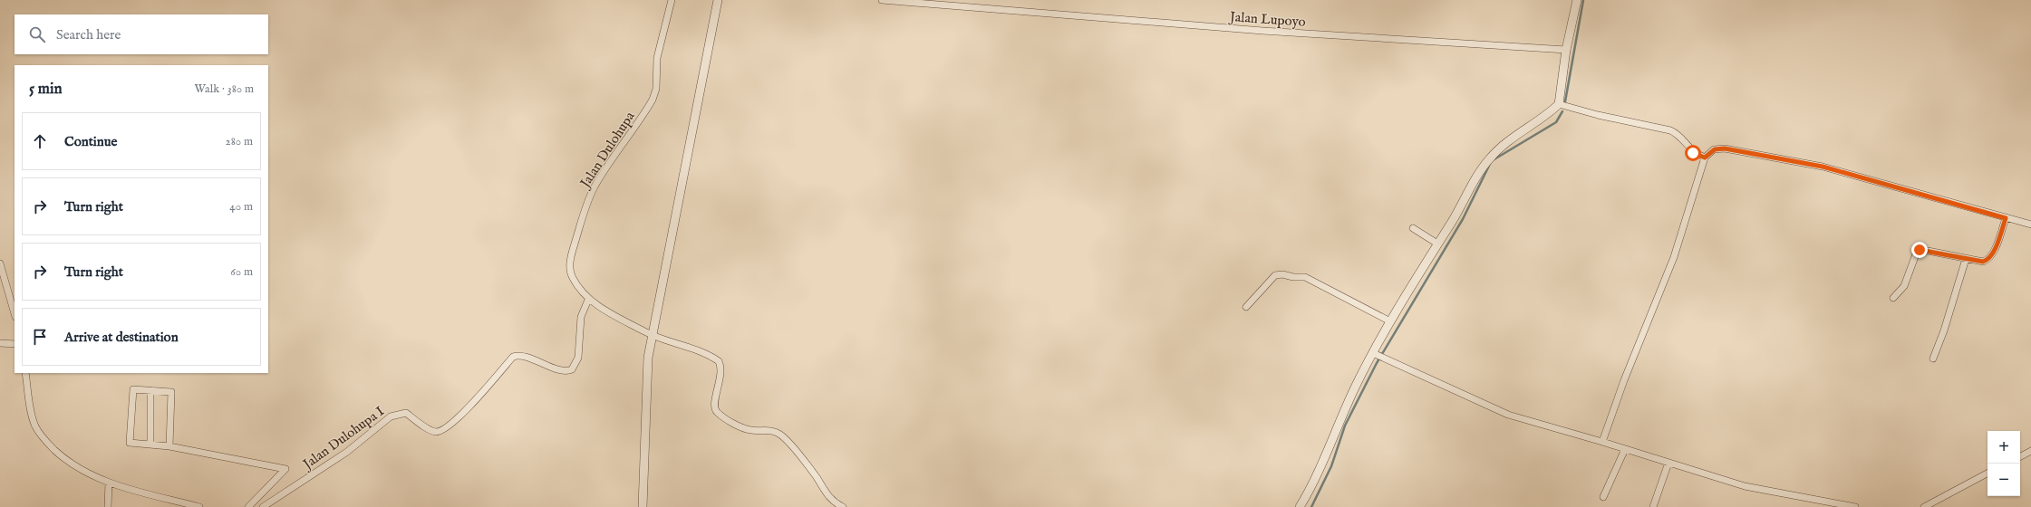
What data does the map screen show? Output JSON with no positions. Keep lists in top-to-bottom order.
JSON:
{
  "streets": {
    "street": ["Jalan Lupoyo", "Jalan Dulohupa", "Jalan Dulohupa I"]
  },
  "crossings": [
    ["Jalan Dulohupa", "Jalan Dulohupa I"]
  ],
  "page": {
    "search": "Search here",
    "heading": ["5 min", "Walk · 380 m"],
    "list": [
      ["Continue", "280 m"],
      ["Turn right", "40 m"],
      ["Turn right", "60 m"],
      "Arrive at destination"
    ],
    "map_buttons": ["+", "−"]
  }
}
